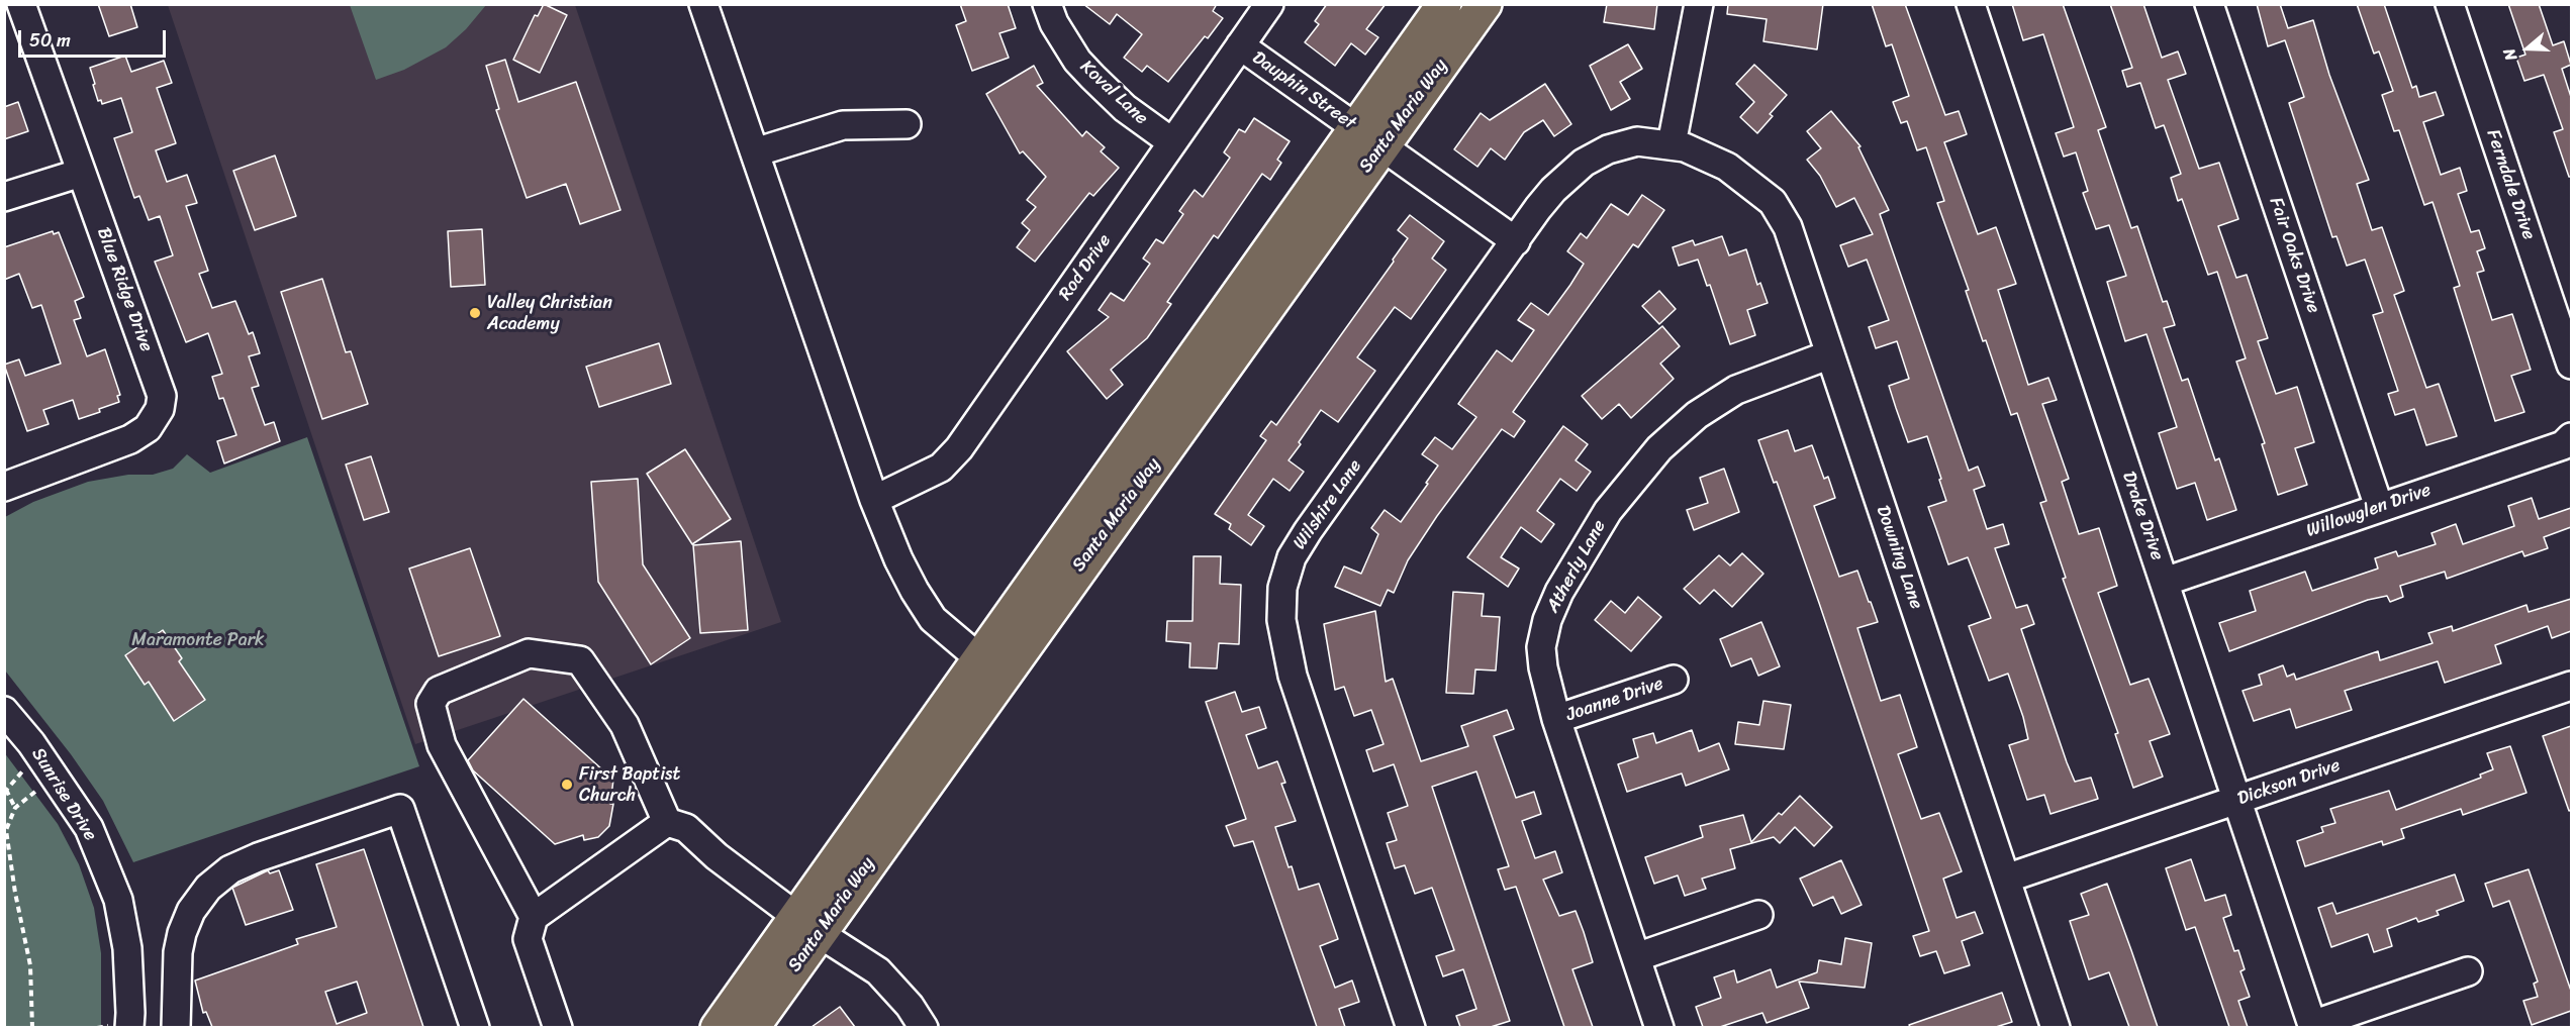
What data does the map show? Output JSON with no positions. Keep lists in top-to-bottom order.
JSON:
{
  "streets": {
    "main road": ["Santa Maria Way"],
    "street": [
      "Dauphin Street",
      "Koval Lane",
      "Ferndale Drive",
      "Fair Oaks Drive",
      "Rod Drive",
      "Blue Ridge Drive",
      "Wilshire Lane",
      "Willowglen Drive",
      "Drake Drive",
      "Downing Lane",
      "Atherly Lane",
      "Joanne Drive",
      "Dickson Drive",
      "Sunrise Drive"
    ]
  },
  "crossings": [
    ["Dauphin Street", "Santa Maria Way"],
    ["Dauphin Street", "Rod Drive"],
    ["Dauphin Street", "Wilshire Lane"],
    ["Koval Lane", "Rod Drive"],
    ["Fair Oaks Drive", "Willowglen Drive"],
    ["Wilshire Lane", "Downing Lane"],
    ["Willowglen Drive", "Drake Drive"],
    ["Drake Drive", "Dickson Drive"],
    ["Downing Lane", "Atherly Lane"],
    ["Downing Lane", "Dickson Drive"],
    ["Atherly Lane", "Joanne Drive"]
  ],
  "parks": ["Maramonte Park"],
  "places": ["Valley Christian Academy", "First Baptist Church"],
  "scale_bar": "50 m",
  "north": "left"
}
